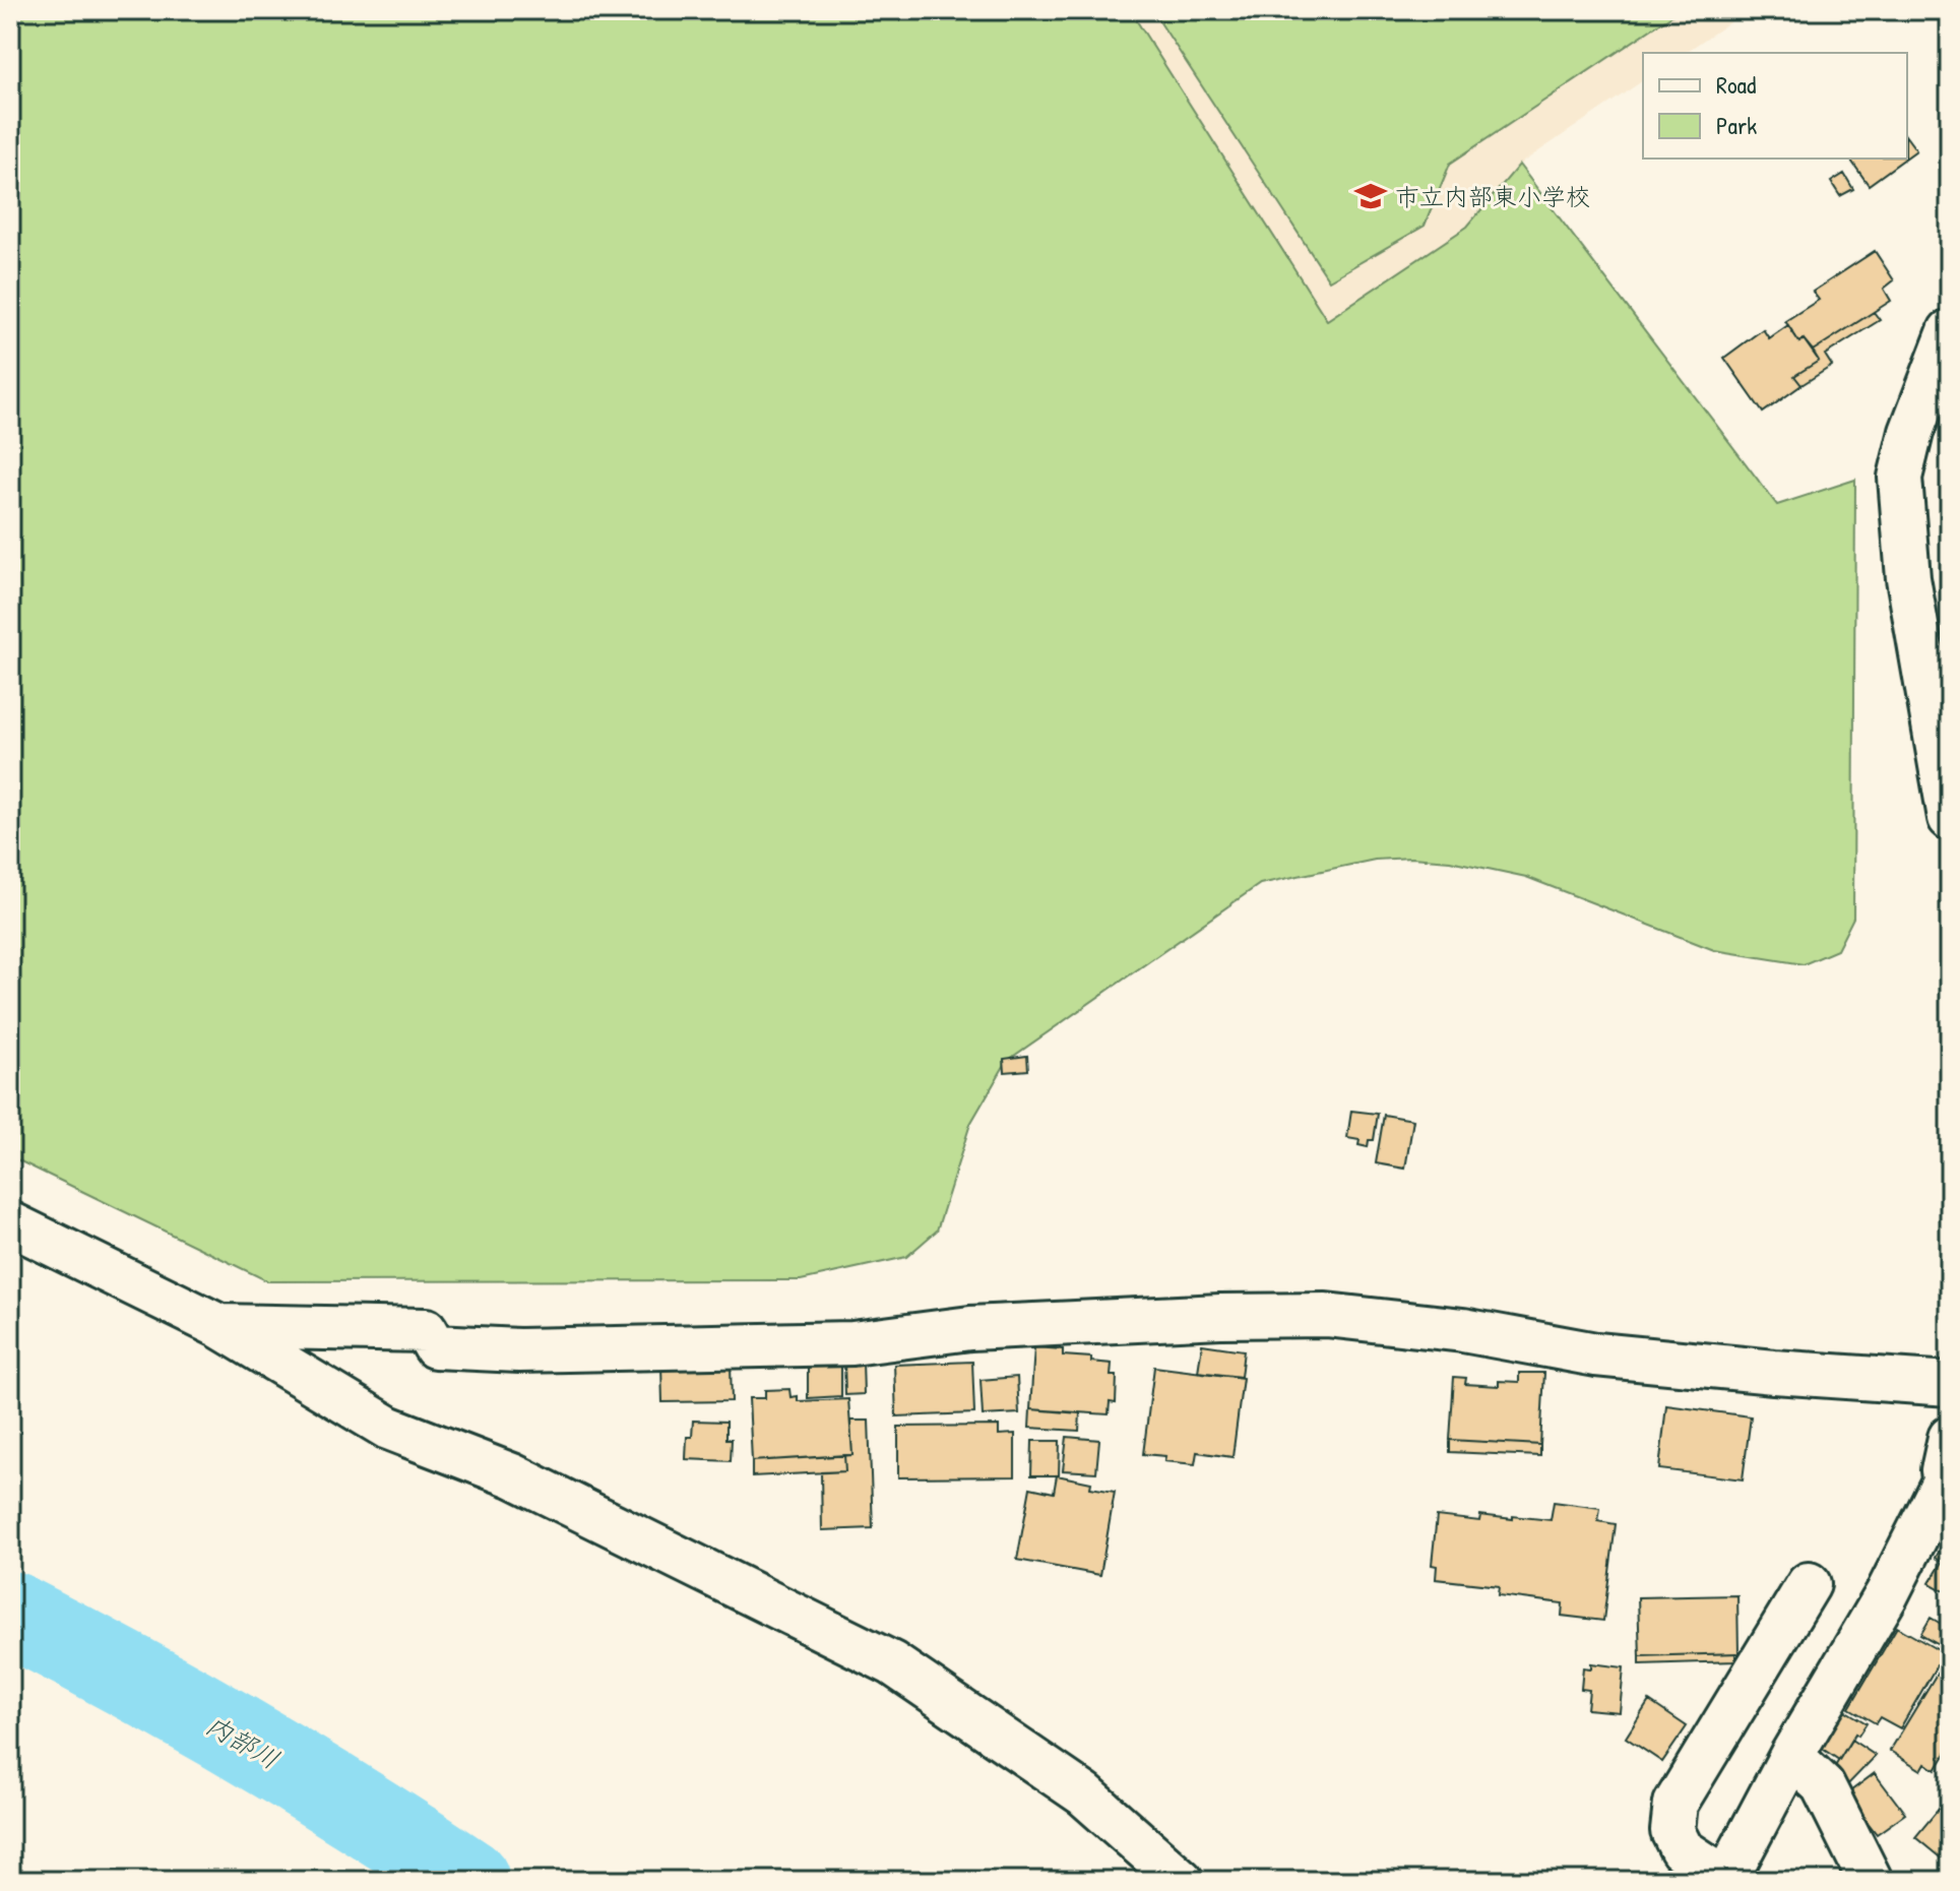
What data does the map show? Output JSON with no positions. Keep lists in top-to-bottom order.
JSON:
{
  "water": ["内部川"],
  "places": {
    "school or university": ["市立内部東小学校"]
  },
  "legend": ["Road", "Park"]
}
